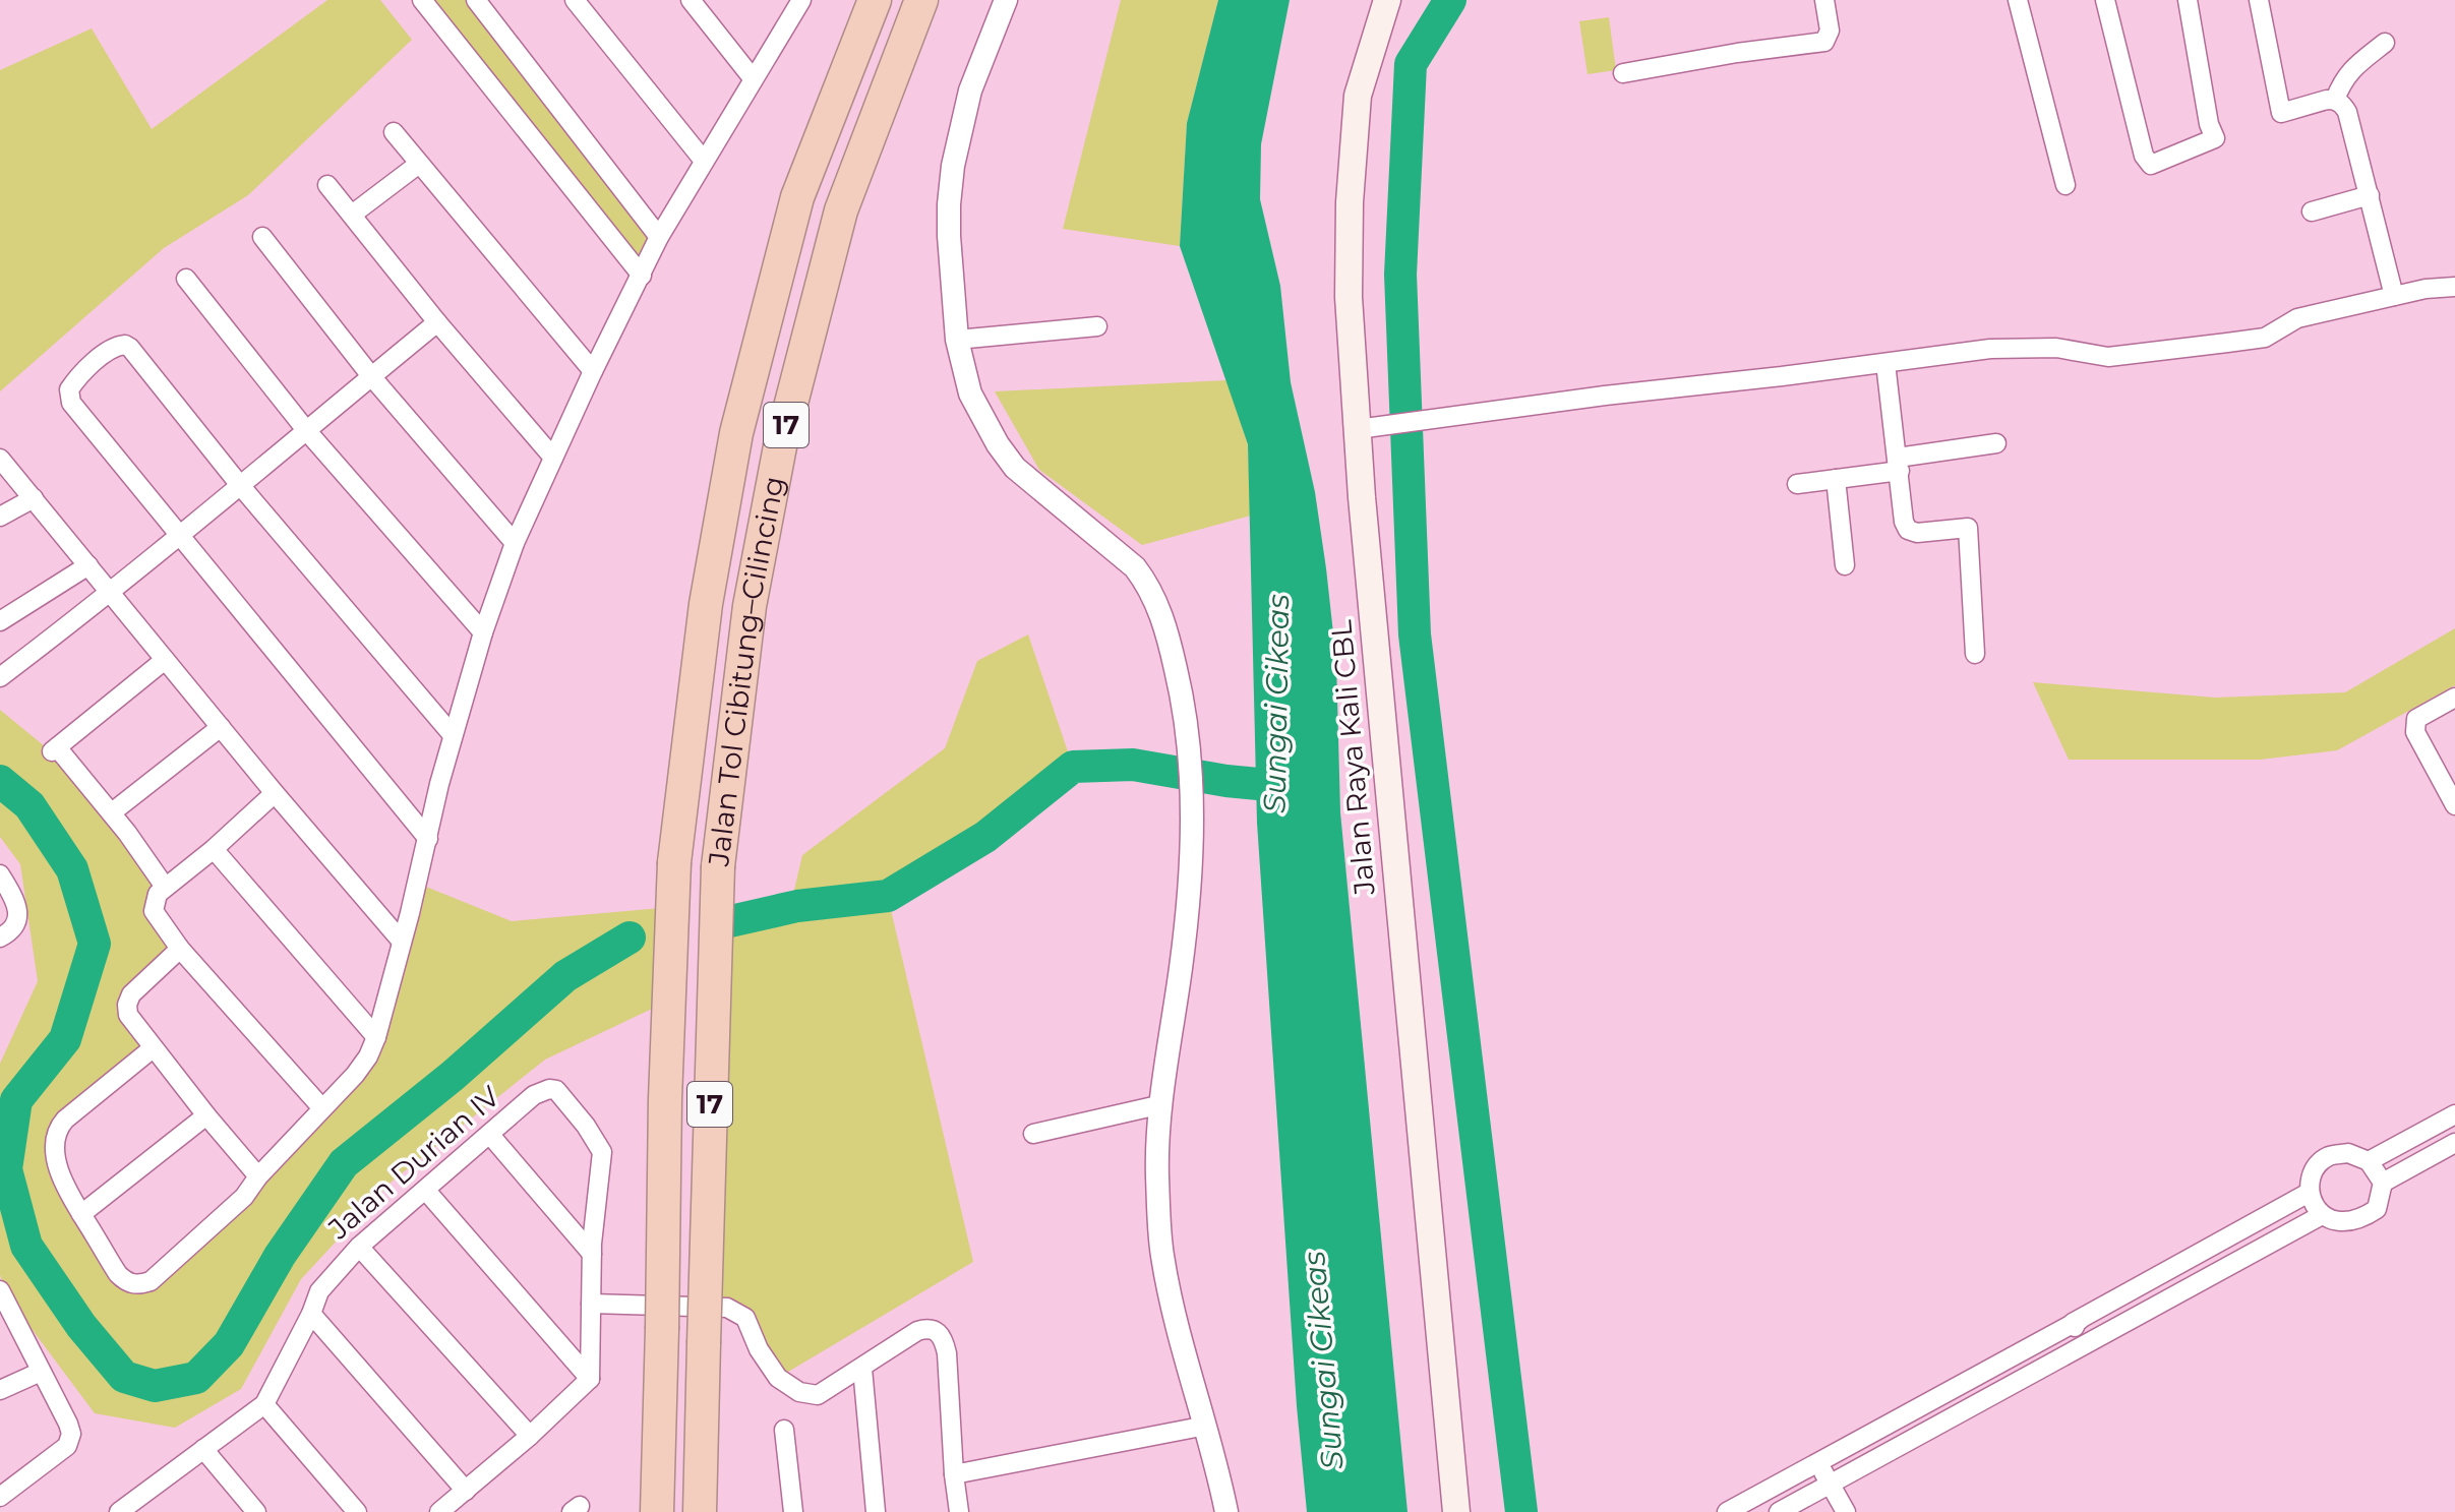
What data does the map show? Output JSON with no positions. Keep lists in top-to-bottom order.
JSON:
{
  "streets": {
    "highway": ["17", "Jalan Tol Cibitung–Cilincing"],
    "main road": ["Jalan Raya Kali CBL"],
    "street": ["Jalan Durian IV"]
  },
  "water": ["Sungai Cikeas"]
}
